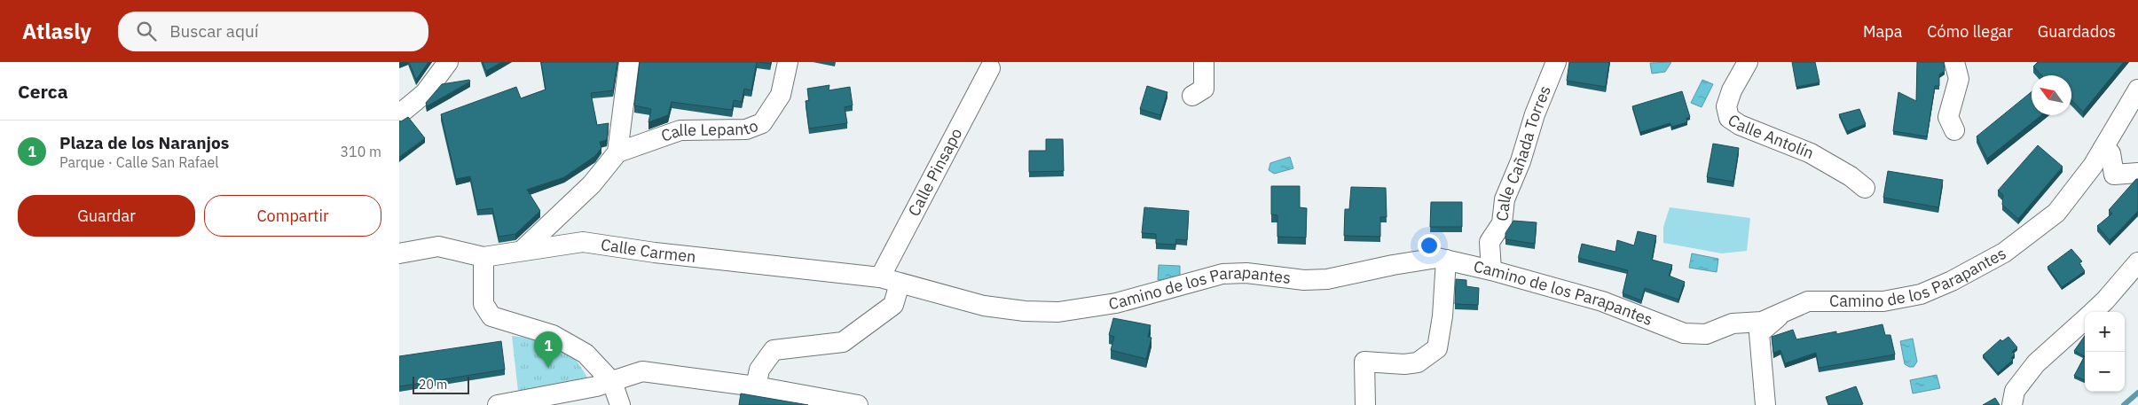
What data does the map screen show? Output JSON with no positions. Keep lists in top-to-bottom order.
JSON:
{
  "streets": {
    "street": [
      "Calle Lepanto",
      "Calle Antolín",
      "Calle Cañada Torres",
      "Calle Pinsapo",
      "Calle Carmen",
      "Camino de los Parapantes"
    ]
  },
  "crossings": [
    ["Calle Cañada Torres", "Camino de los Parapantes"],
    ["Calle Pinsapo", "Calle Carmen"],
    ["Calle Carmen", "Camino de los Parapantes"]
  ],
  "scale_bar": "20 m",
  "north": "top left",
  "page": {
    "header": "Atlasly",
    "search": "Buscar aquí",
    "nav": ["Mapa", "Cómo llegar", "Guardados"],
    "heading": "Cerca",
    "list": [
      {
        "mark": "1",
        "name": "Plaza de los Naranjos",
        "note": "Parque · Calle San Rafael",
        "value": "310 m"
      }
    ],
    "buttons": ["Guardar", "Compartir"],
    "map_buttons": ["+", "−"],
    "pins": "1",
    "scale": "20 m"
  }
}
